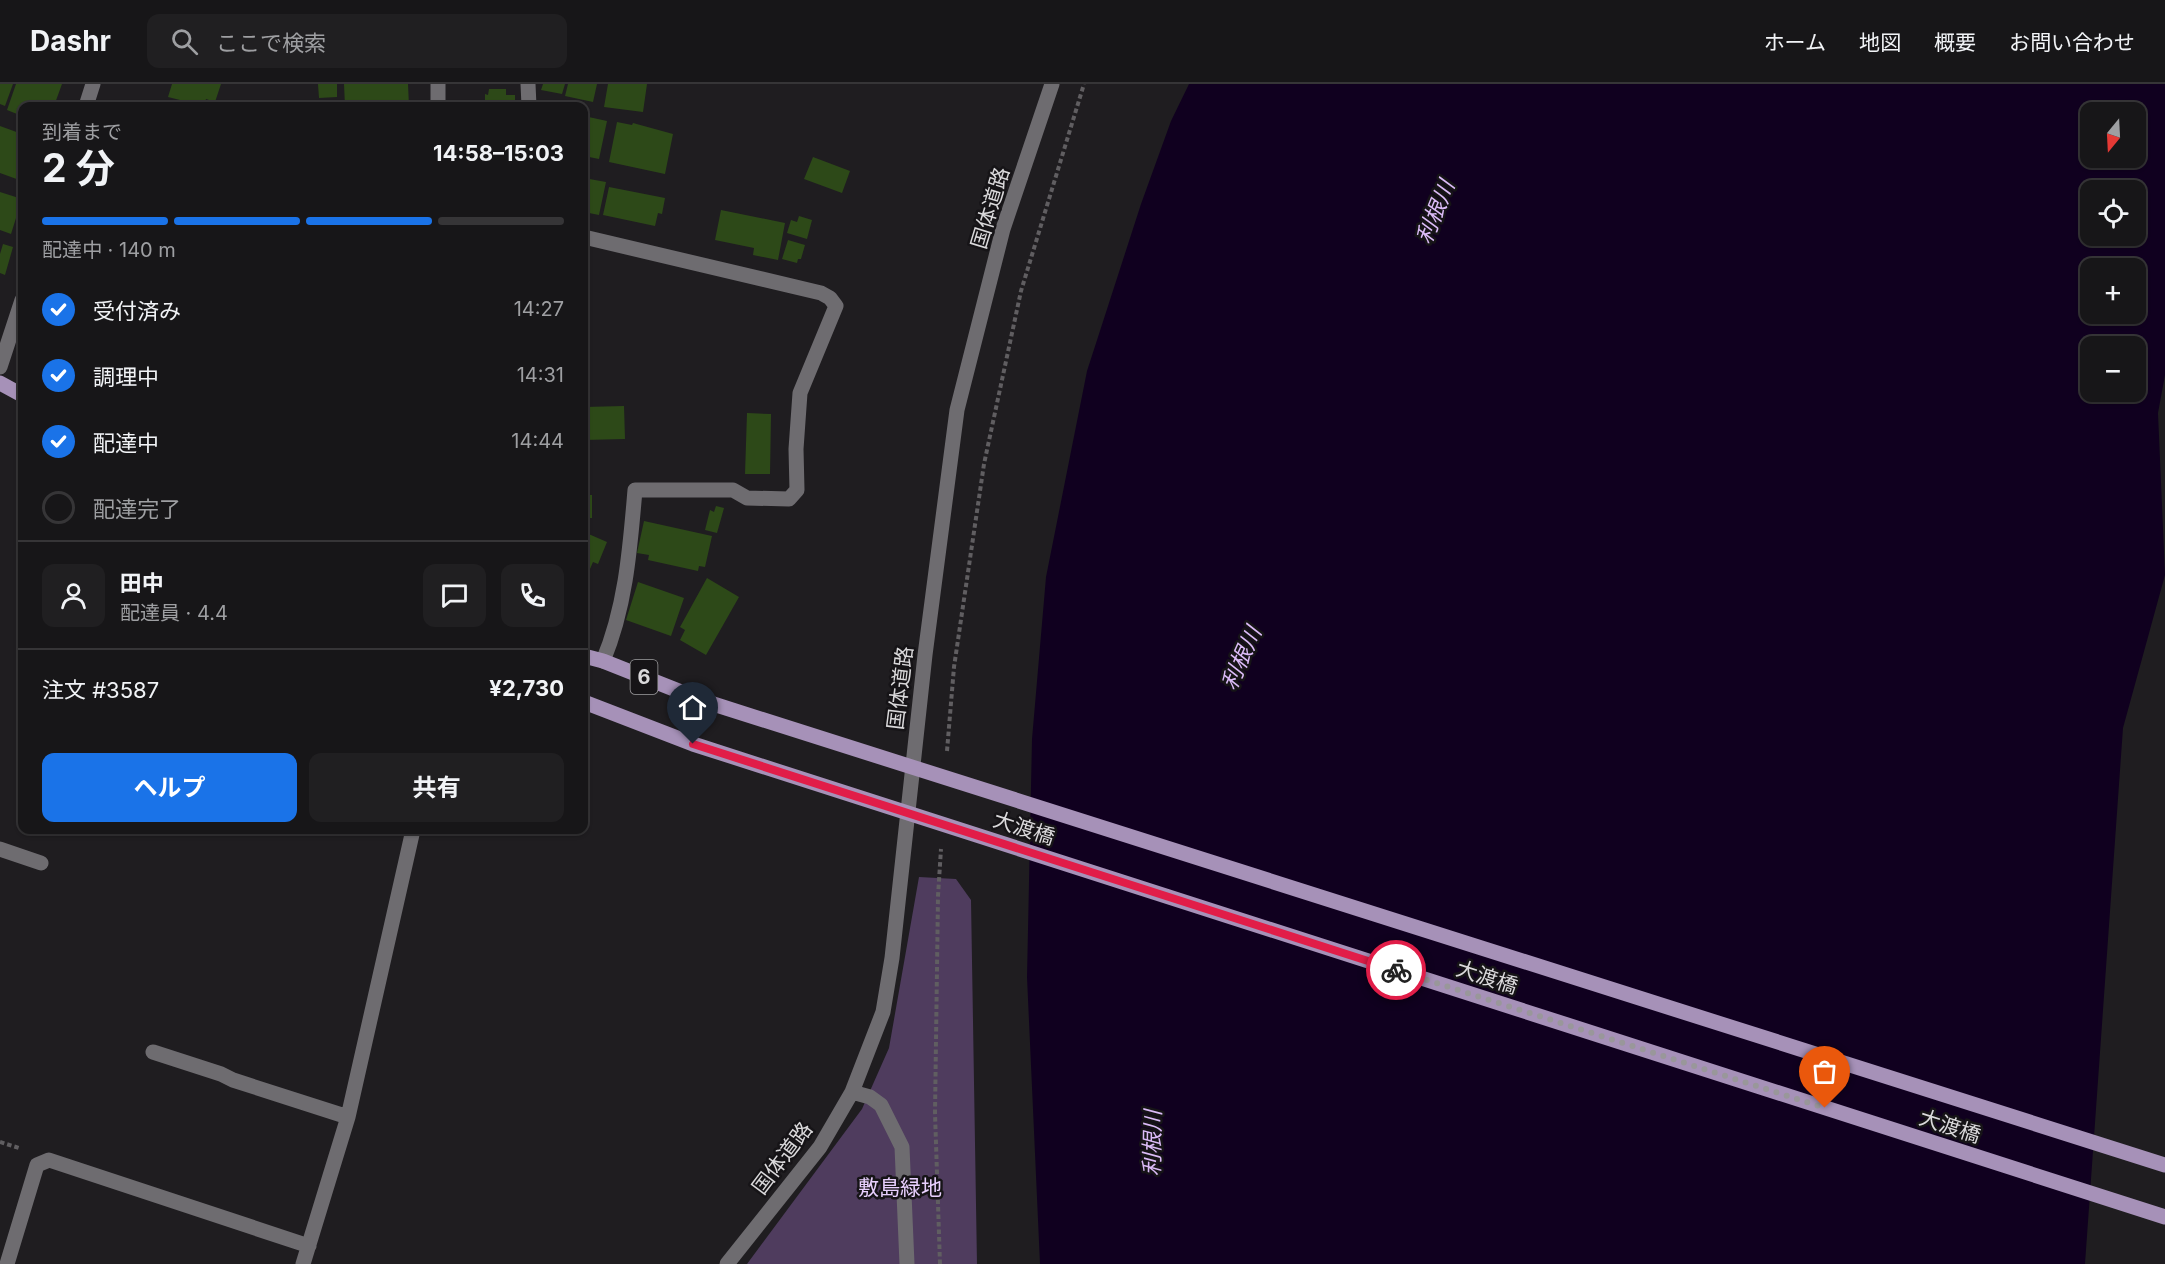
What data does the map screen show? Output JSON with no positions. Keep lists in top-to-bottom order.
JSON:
{
  "streets": {
    "main road": ["6", "大渡橋"],
    "street": ["国体道路"]
  },
  "crossings": [
    ["6", "大渡橋"]
  ],
  "water": ["利根川"],
  "parks": ["敷島緑地"],
  "north": "bottom",
  "page": {
    "header": "Dashr",
    "search": "ここで検索",
    "nav": [
      "ホーム",
      "地図",
      "概要",
      "お問い合わせ"
    ],
    "map_buttons": ["+", "−"],
    "heading": ["2 分", "到着まで", "14:58–15:03"],
    "panel": [
      "田中",
      "配達員 · 4.4",
      "注文 #3587",
      "¥2,730"
    ],
    "bar": "配達中 · 140 m",
    "list": [
      ["受付済み", "14:27"],
      ["調理中", "14:31"],
      ["配達中", "14:44"],
      "配達完了"
    ],
    "buttons": ["ヘルプ", "共有"]
  }
}
